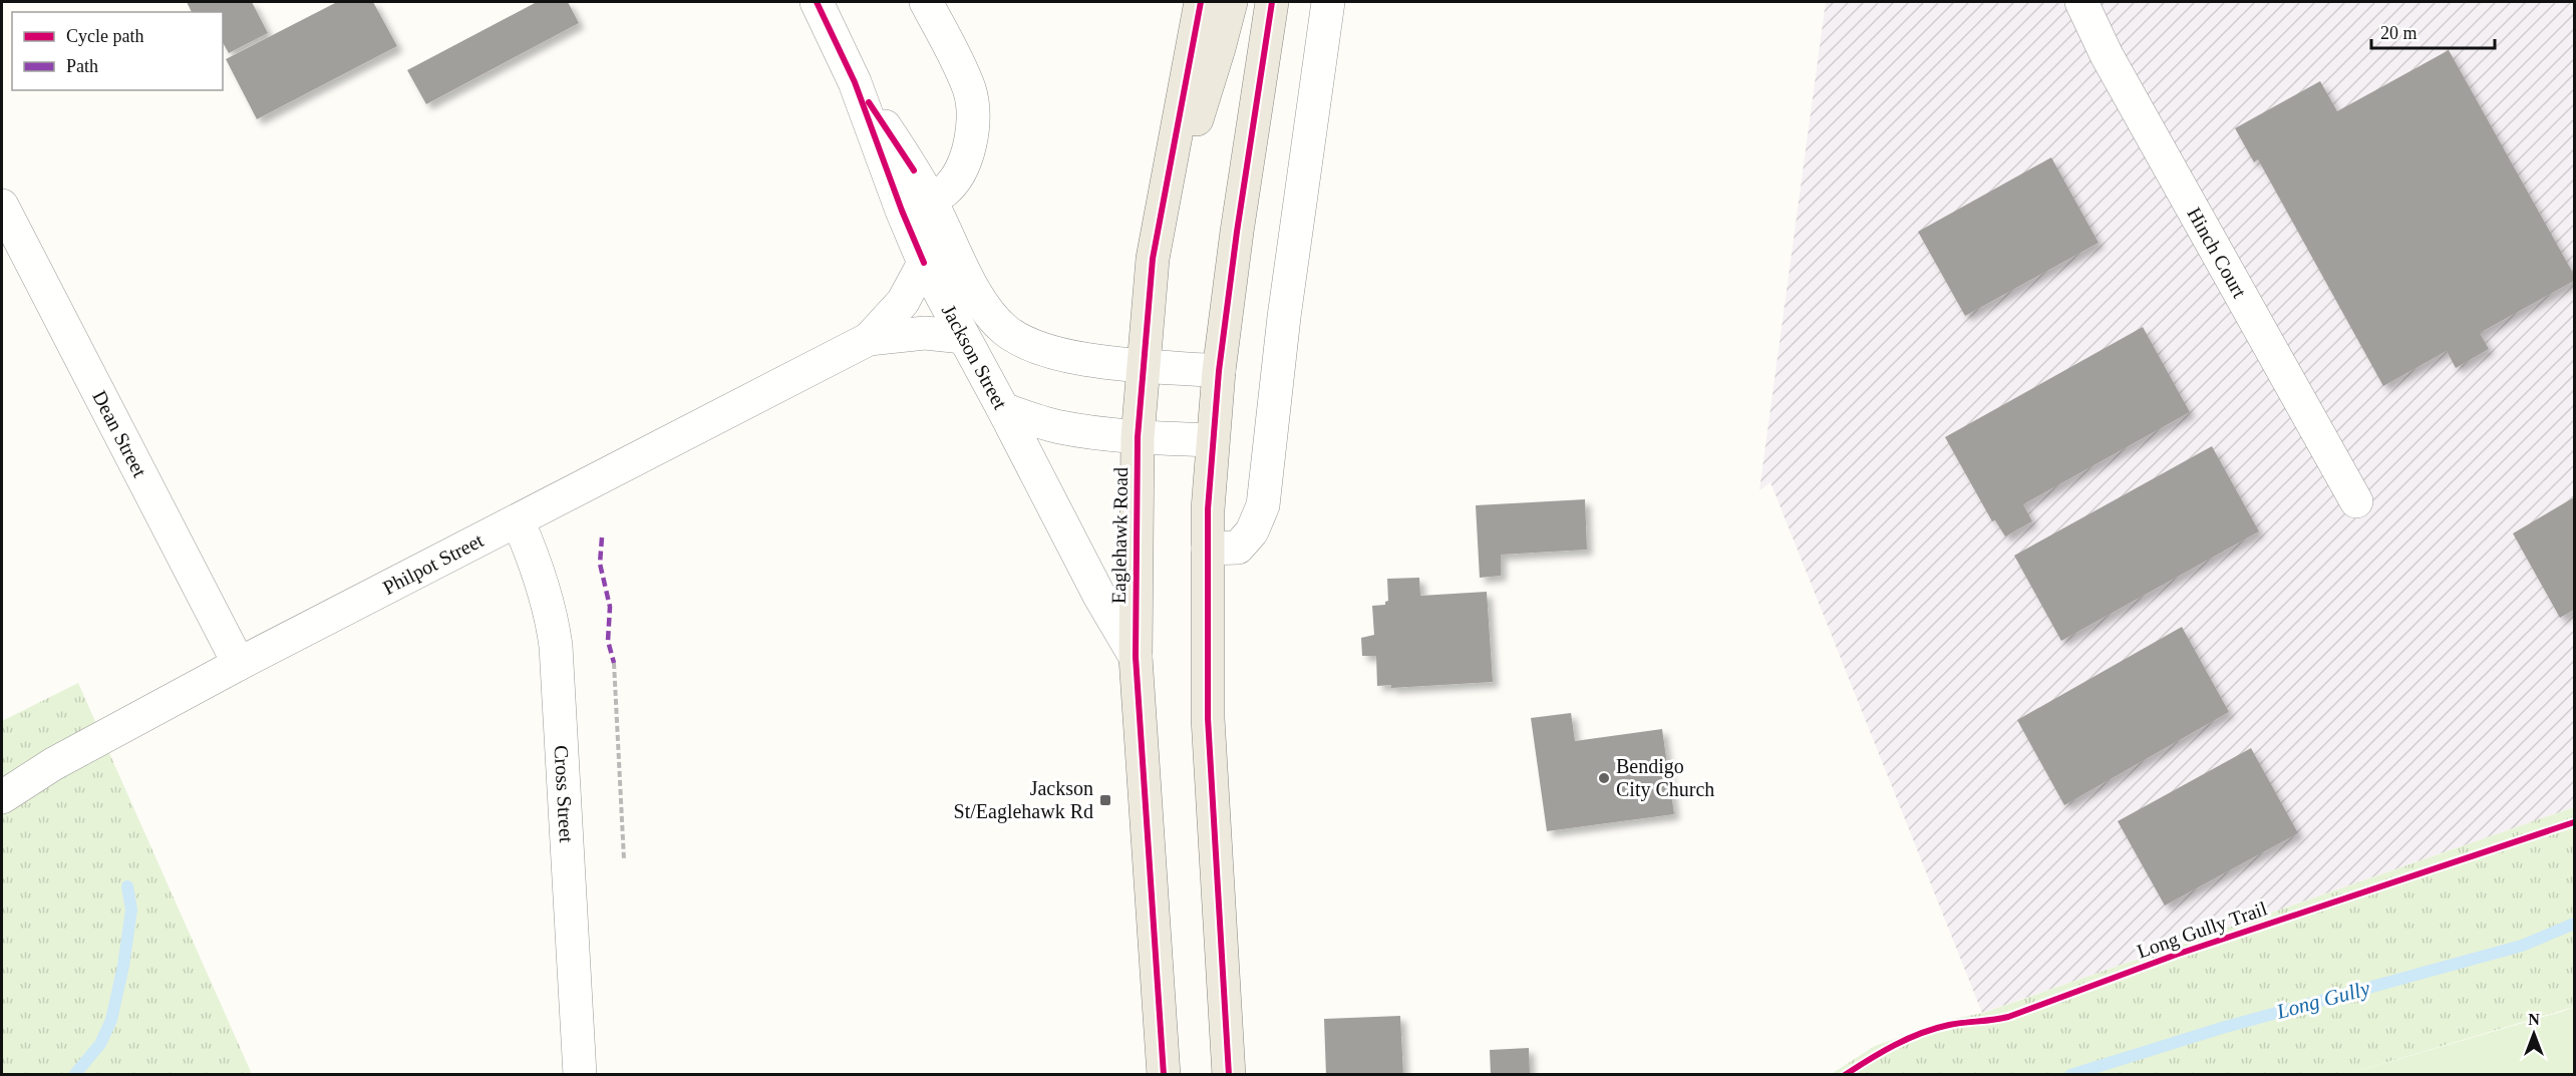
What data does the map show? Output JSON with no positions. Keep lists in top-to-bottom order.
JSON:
{
  "streets": {
    "main road": ["Eaglehawk Road"],
    "street": [
      "Hinch Court",
      "Jackson Street",
      "Dean Street",
      "Philpot Street",
      "Cross Street"
    ],
    "cycle path": ["Long Gully Trail"]
  },
  "crossings": [
    ["Jackson Street", "Eaglehawk Road"],
    ["Jackson Street", "Philpot Street"],
    ["Dean Street", "Philpot Street"],
    ["Philpot Street", "Cross Street"]
  ],
  "water": ["Long Gully"],
  "places": {
    "other": ["Bendigo City Church"],
    "transit": ["Jackson St/Eaglehawk Rd"]
  },
  "legend": ["Cycle path", "Path"],
  "scale_bar": "20 m",
  "north": "top"
}
